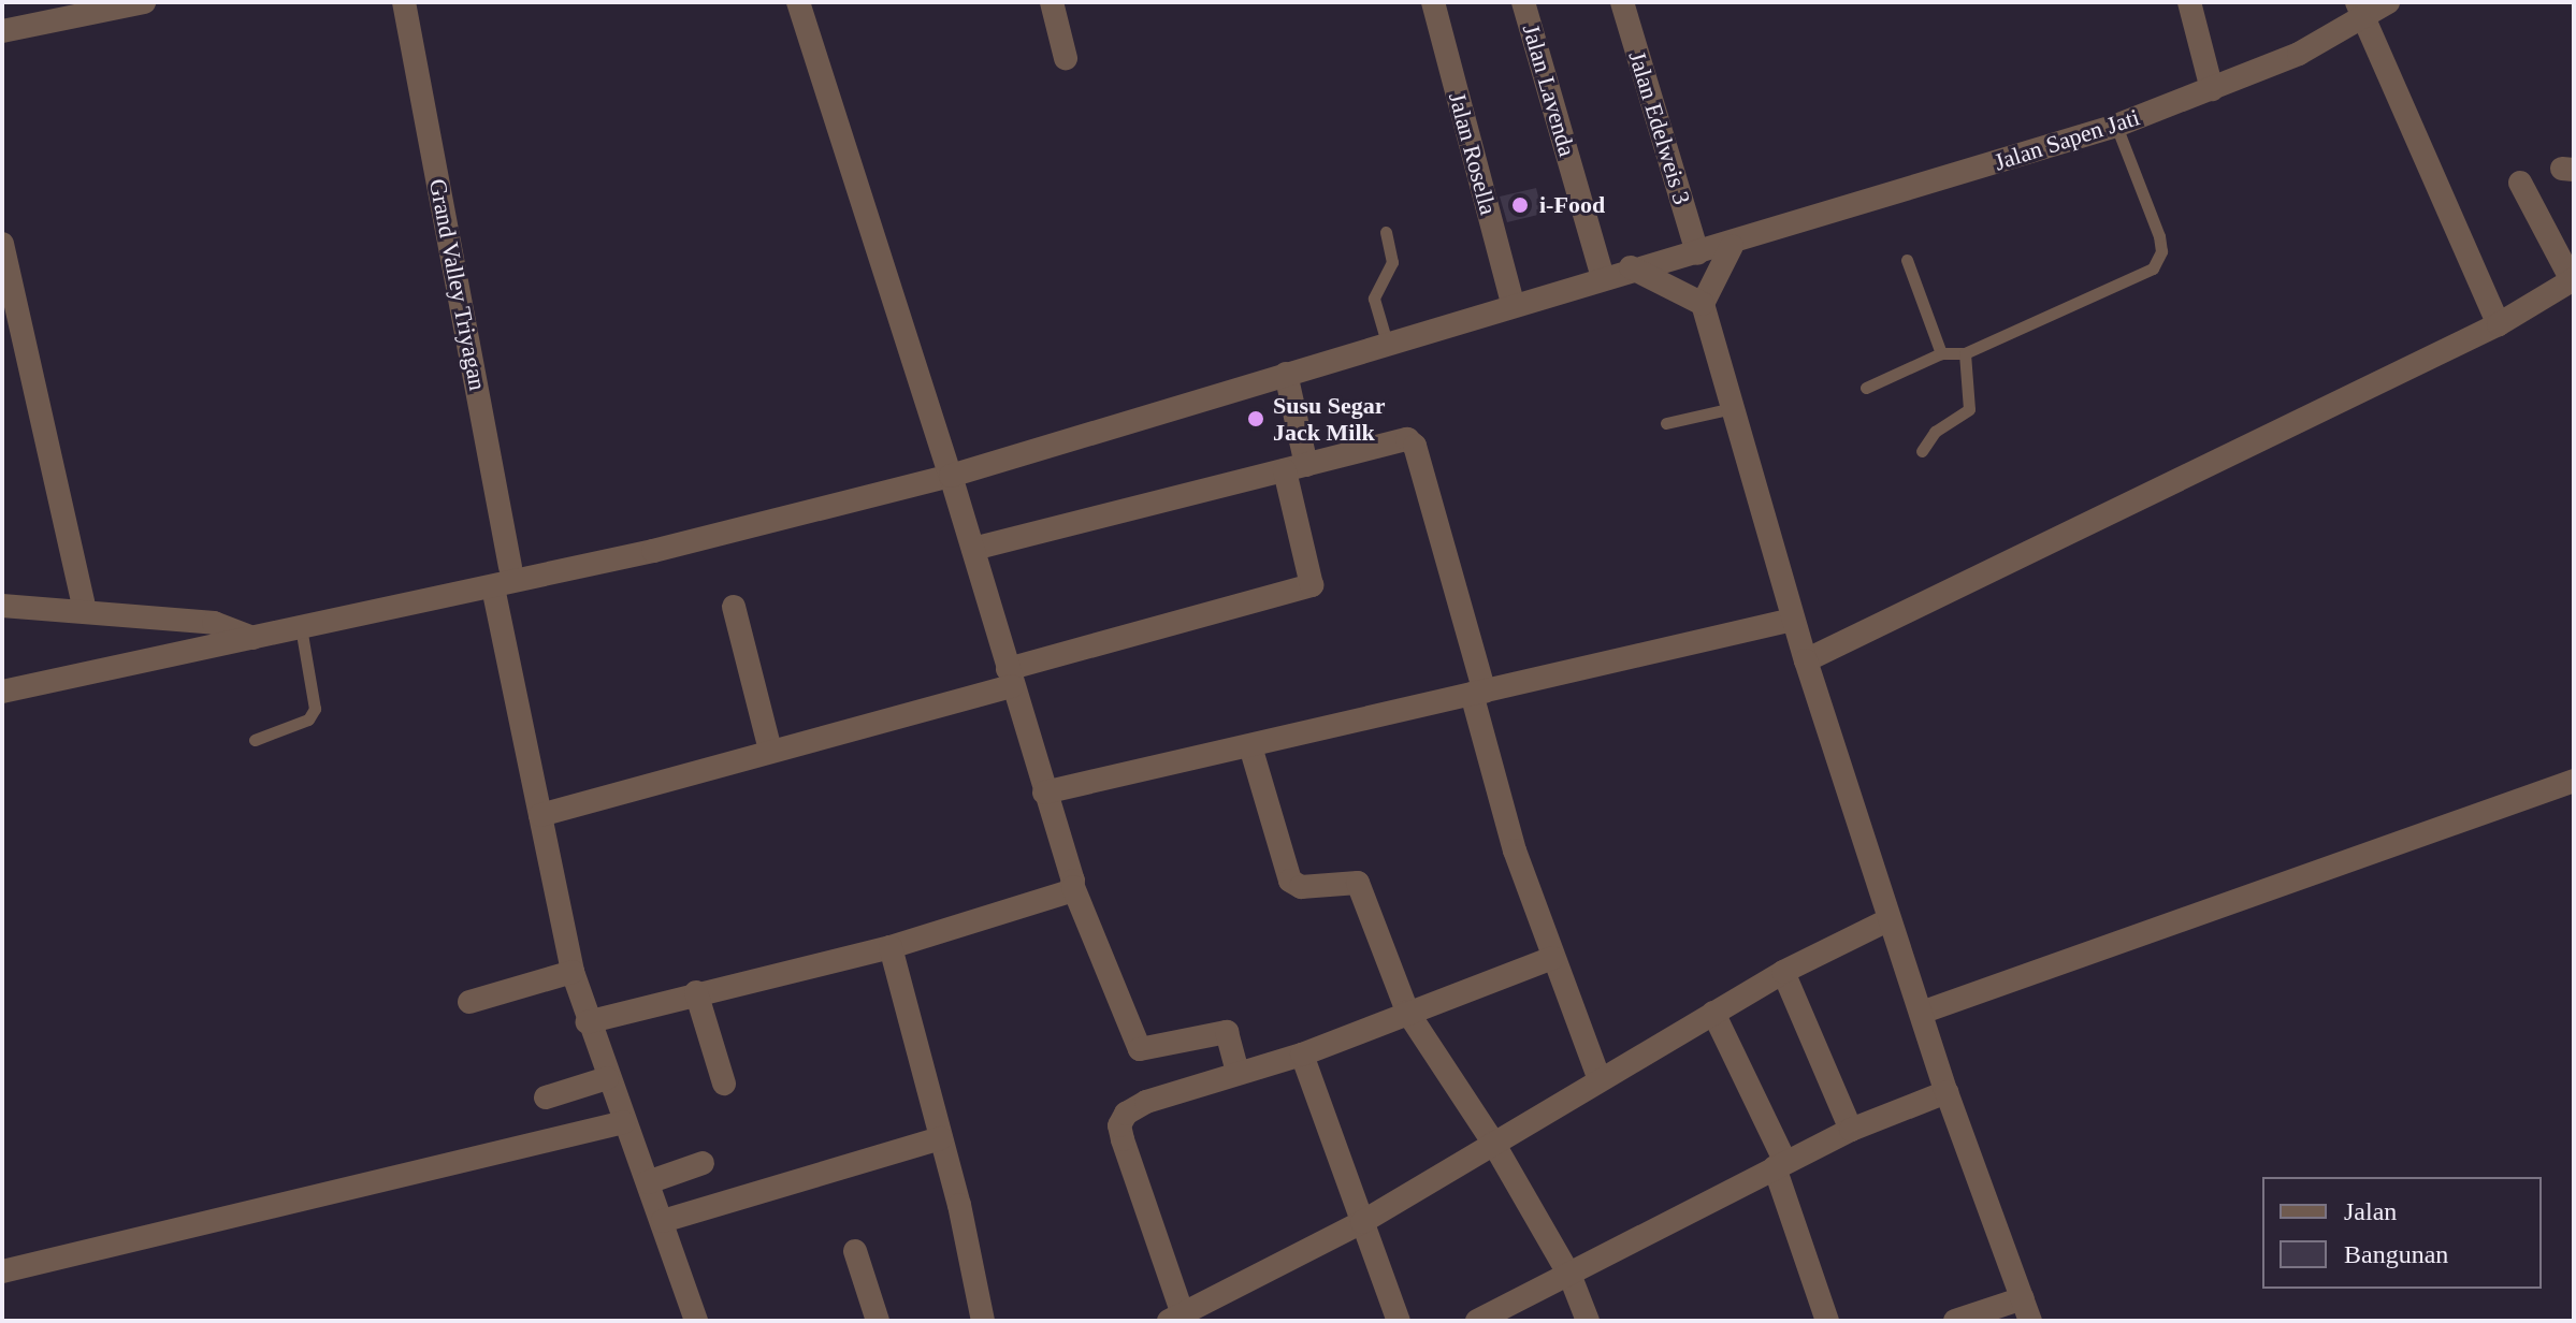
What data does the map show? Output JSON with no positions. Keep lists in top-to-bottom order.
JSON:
{
  "streets": {
    "street": [
      "Jalan Lavenda",
      "Jalan Edelweis 3",
      "Jalan Sapen Jati",
      "Jalan Rosella",
      "Grand Valley Triyagan"
    ]
  },
  "crossings": [
    ["Jalan Lavenda", "Jalan Sapen Jati"],
    ["Jalan Edelweis 3", "Jalan Sapen Jati"],
    ["Jalan Sapen Jati", "Jalan Rosella"]
  ],
  "places": ["i-Food", "Susu Segar Jack Milk"],
  "legend": ["Jalan", "Bangunan"]
}
